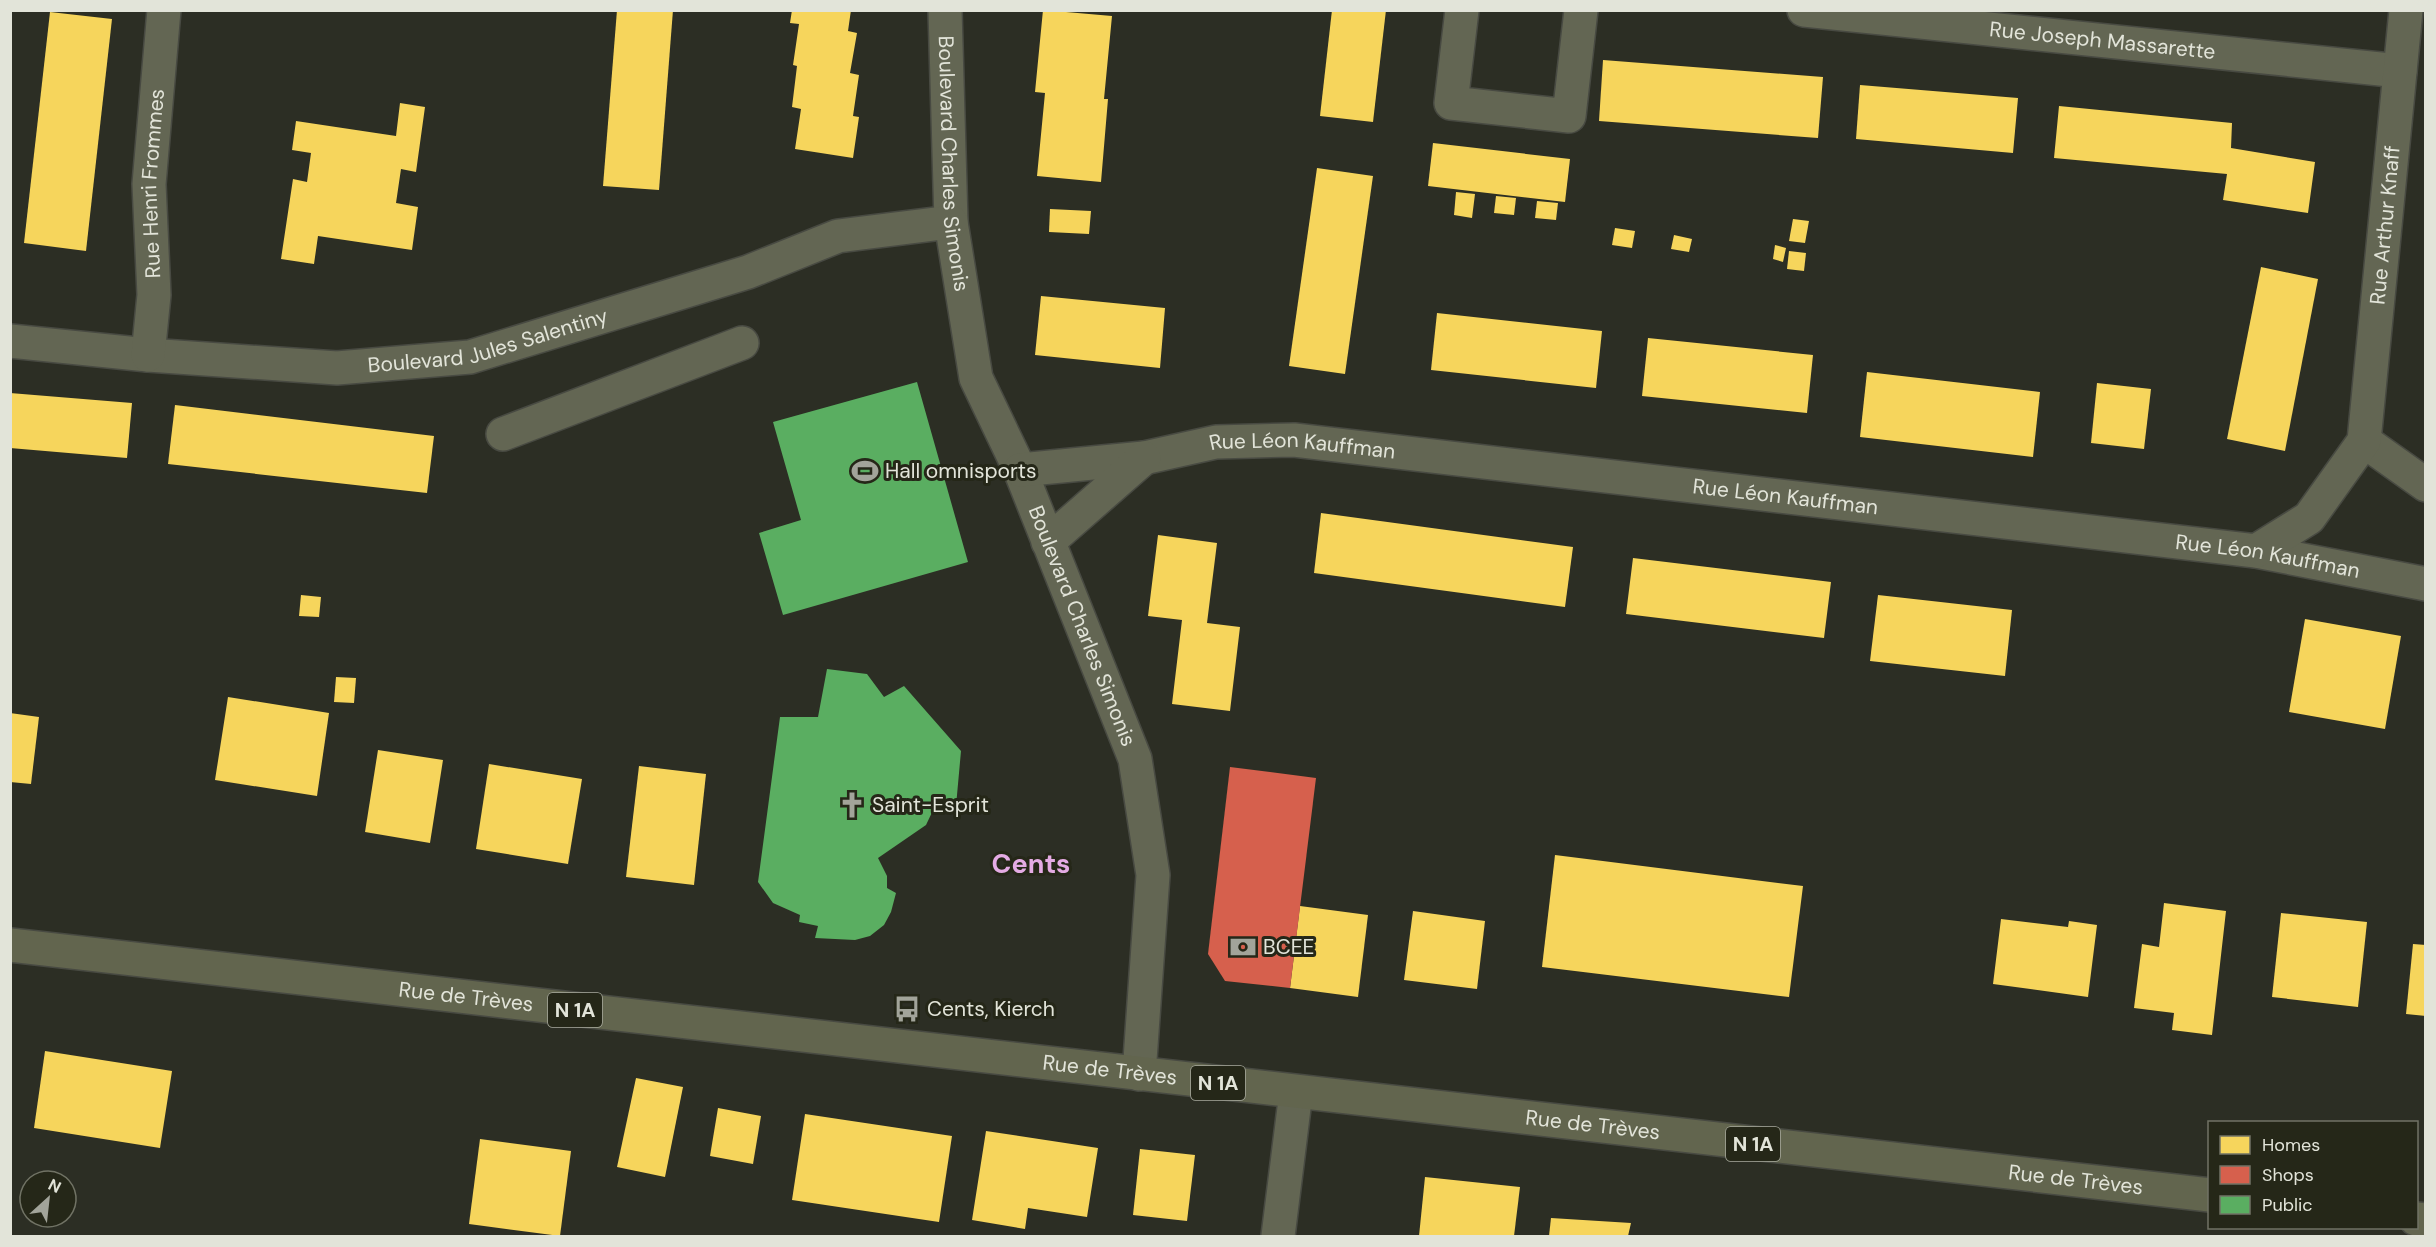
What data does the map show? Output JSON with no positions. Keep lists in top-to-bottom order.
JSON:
{
  "streets": {
    "main road": ["Rue de Trèves", "N 1A"],
    "street": [
      "Rue Joseph Massarette",
      "Boulevard Charles Simonis",
      "Rue Henri Frommes",
      "Rue Arthur Knaff",
      "Boulevard Jules Salentiny",
      "Rue Léon Kauffman"
    ]
  },
  "crossings": [
    ["Rue Joseph Massarette", "Rue Arthur Knaff"],
    ["Boulevard Charles Simonis", "Boulevard Jules Salentiny"],
    ["Boulevard Charles Simonis", "Rue Léon Kauffman"],
    ["Boulevard Charles Simonis", "Rue de Trèves"],
    ["Rue Henri Frommes", "Boulevard Jules Salentiny"],
    ["Rue Arthur Knaff", "Rue Léon Kauffman"]
  ],
  "districts": ["Cents"],
  "places": {
    "sports": ["Hall omnisports"],
    "church": ["Saint-Esprit"],
    "bank": ["BCEE"],
    "bus stop": ["Cents, Kierch"]
  },
  "legend": ["Homes", "Shops", "Public"],
  "north": "top right"
}
